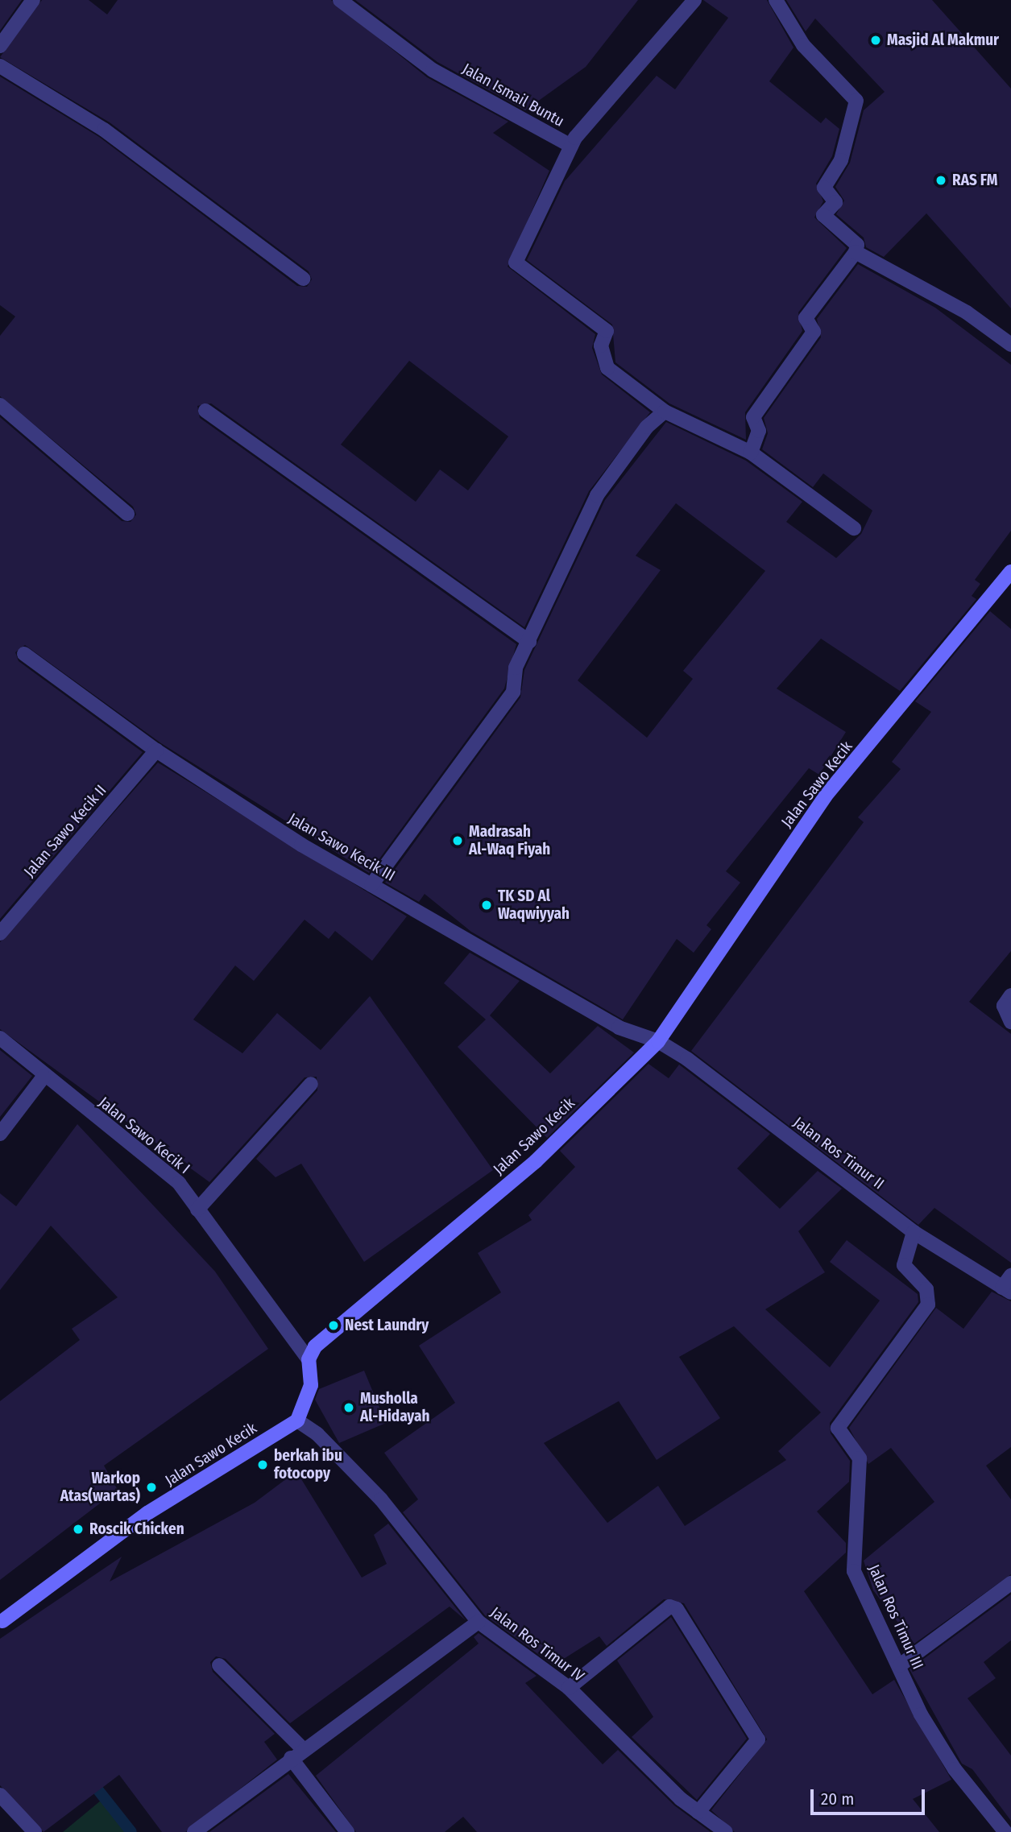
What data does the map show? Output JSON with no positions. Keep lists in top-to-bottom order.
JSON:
{
  "streets": {
    "street": [
      "Jalan Ismail Buntu",
      "Jalan Sawo Kecik",
      "Jalan Sawo Kecik II",
      "Jalan Sawo Kecik III",
      "Jalan Sawo Kecik I",
      "Jalan Ros Timur II",
      "Jalan Ros Timur III",
      "Jalan Ros Timur IV"
    ]
  },
  "crossings": [
    ["Jalan Sawo Kecik", "Jalan Sawo Kecik III"],
    ["Jalan Sawo Kecik", "Jalan Sawo Kecik I"],
    ["Jalan Sawo Kecik", "Jalan Ros Timur II"],
    ["Jalan Sawo Kecik", "Jalan Ros Timur IV"],
    ["Jalan Sawo Kecik II", "Jalan Sawo Kecik III"],
    ["Jalan Sawo Kecik III", "Jalan Ros Timur II"],
    ["Jalan Ros Timur II", "Jalan Ros Timur III"]
  ],
  "places": [
    "Masjid Al Makmur",
    "RAS FM",
    "Madrasah Al-Waq Fiyah",
    "TK SD Al Waqwiyyah",
    "Nest Laundry",
    "Musholla Al-Hidayah",
    "berkah ibu fotocopy",
    "Warkop Atas(wartas)",
    "Roscik Chicken"
  ],
  "scale_bar": "20 m"
}
